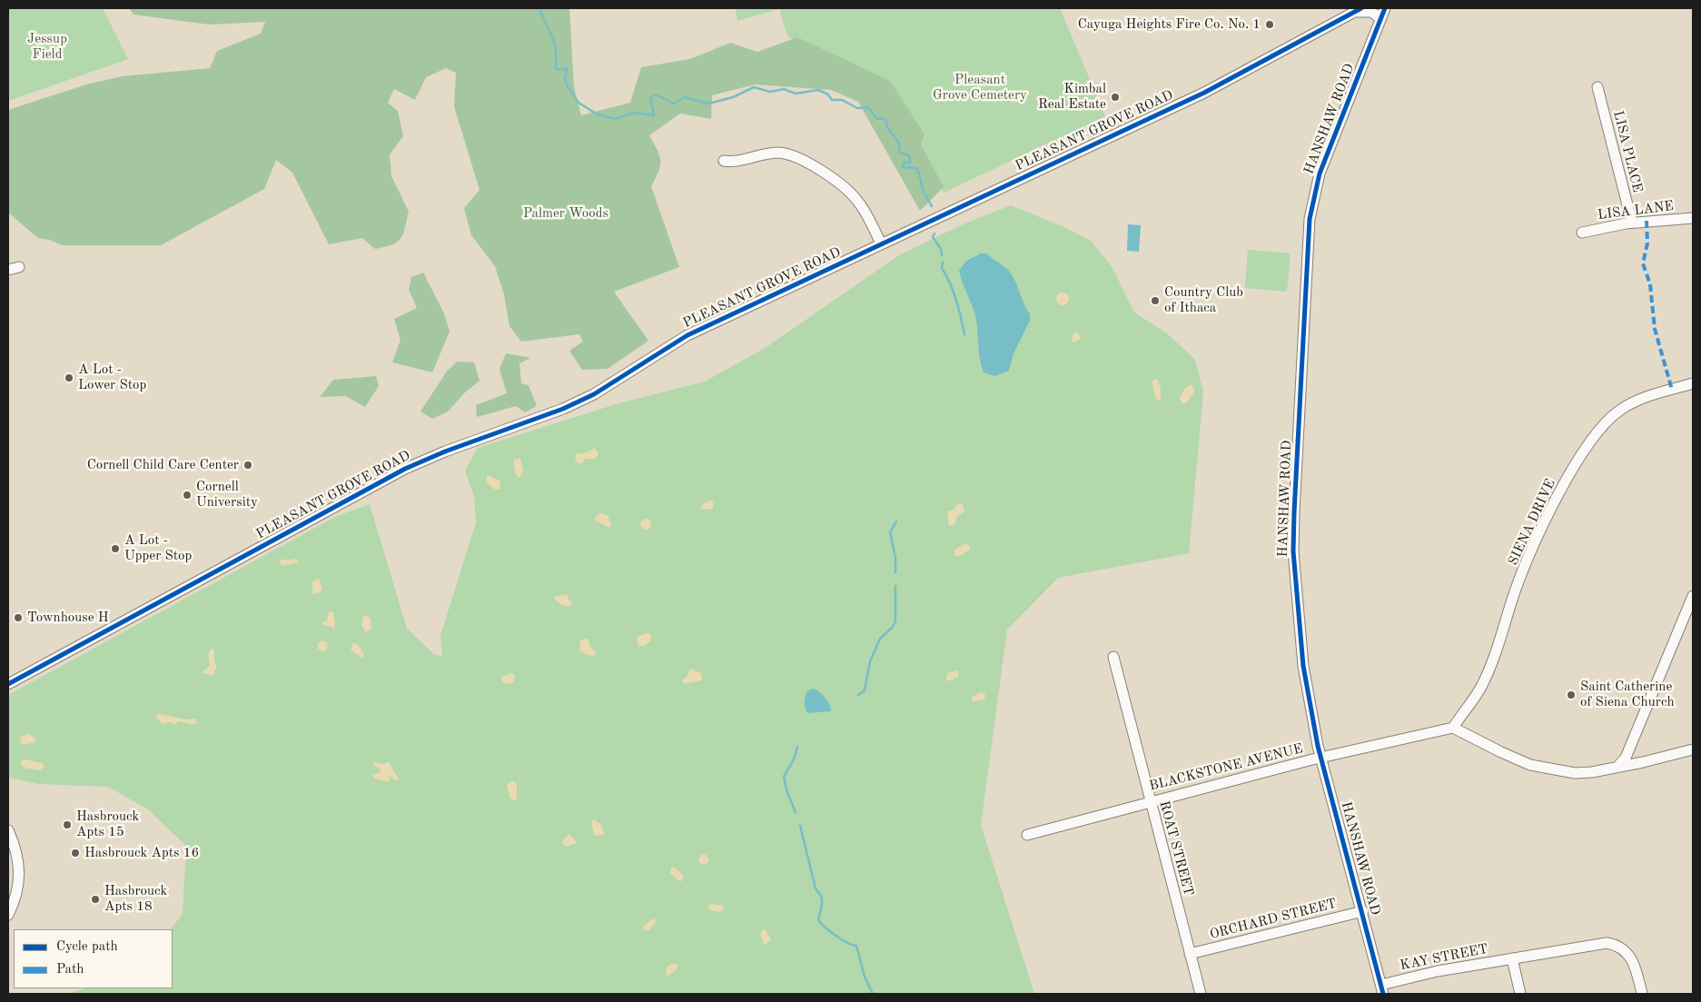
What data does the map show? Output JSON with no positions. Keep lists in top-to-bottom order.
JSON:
{
  "streets": {
    "street": [
      "HANSHAW ROAD",
      "PLEASANT GROVE ROAD",
      "LISA PLACE",
      "LISA LANE",
      "SIENA DRIVE",
      "BLACKSTONE AVENUE",
      "ROAT STREET",
      "ORCHARD STREET",
      "KAY STREET"
    ]
  },
  "crossings": [
    ["HANSHAW ROAD", "PLEASANT GROVE ROAD"],
    ["HANSHAW ROAD", "BLACKSTONE AVENUE"],
    ["HANSHAW ROAD", "ORCHARD STREET"],
    ["HANSHAW ROAD", "KAY STREET"],
    ["LISA PLACE", "LISA LANE"],
    ["SIENA DRIVE", "BLACKSTONE AVENUE"],
    ["BLACKSTONE AVENUE", "ROAT STREET"],
    ["ROAT STREET", "ORCHARD STREET"]
  ],
  "parks": ["Jessup Field", "Pleasant Grove Cemetery", "Palmer Woods"],
  "places": [
    "Cayuga Heights Fire Co. No. 1",
    "Kimbal Real Estate",
    "Country Club of Ithaca",
    "A Lot - Lower Stop",
    "Cornell Child Care Center",
    "Cornell University",
    "A Lot - Upper Stop",
    "Townhouse H",
    "Saint Catherine of Siena Church",
    "Hasbrouck Apts 15",
    "Hasbrouck Apts 16",
    "Hasbrouck Apts 18"
  ],
  "legend": ["Cycle path", "Path"]
}
